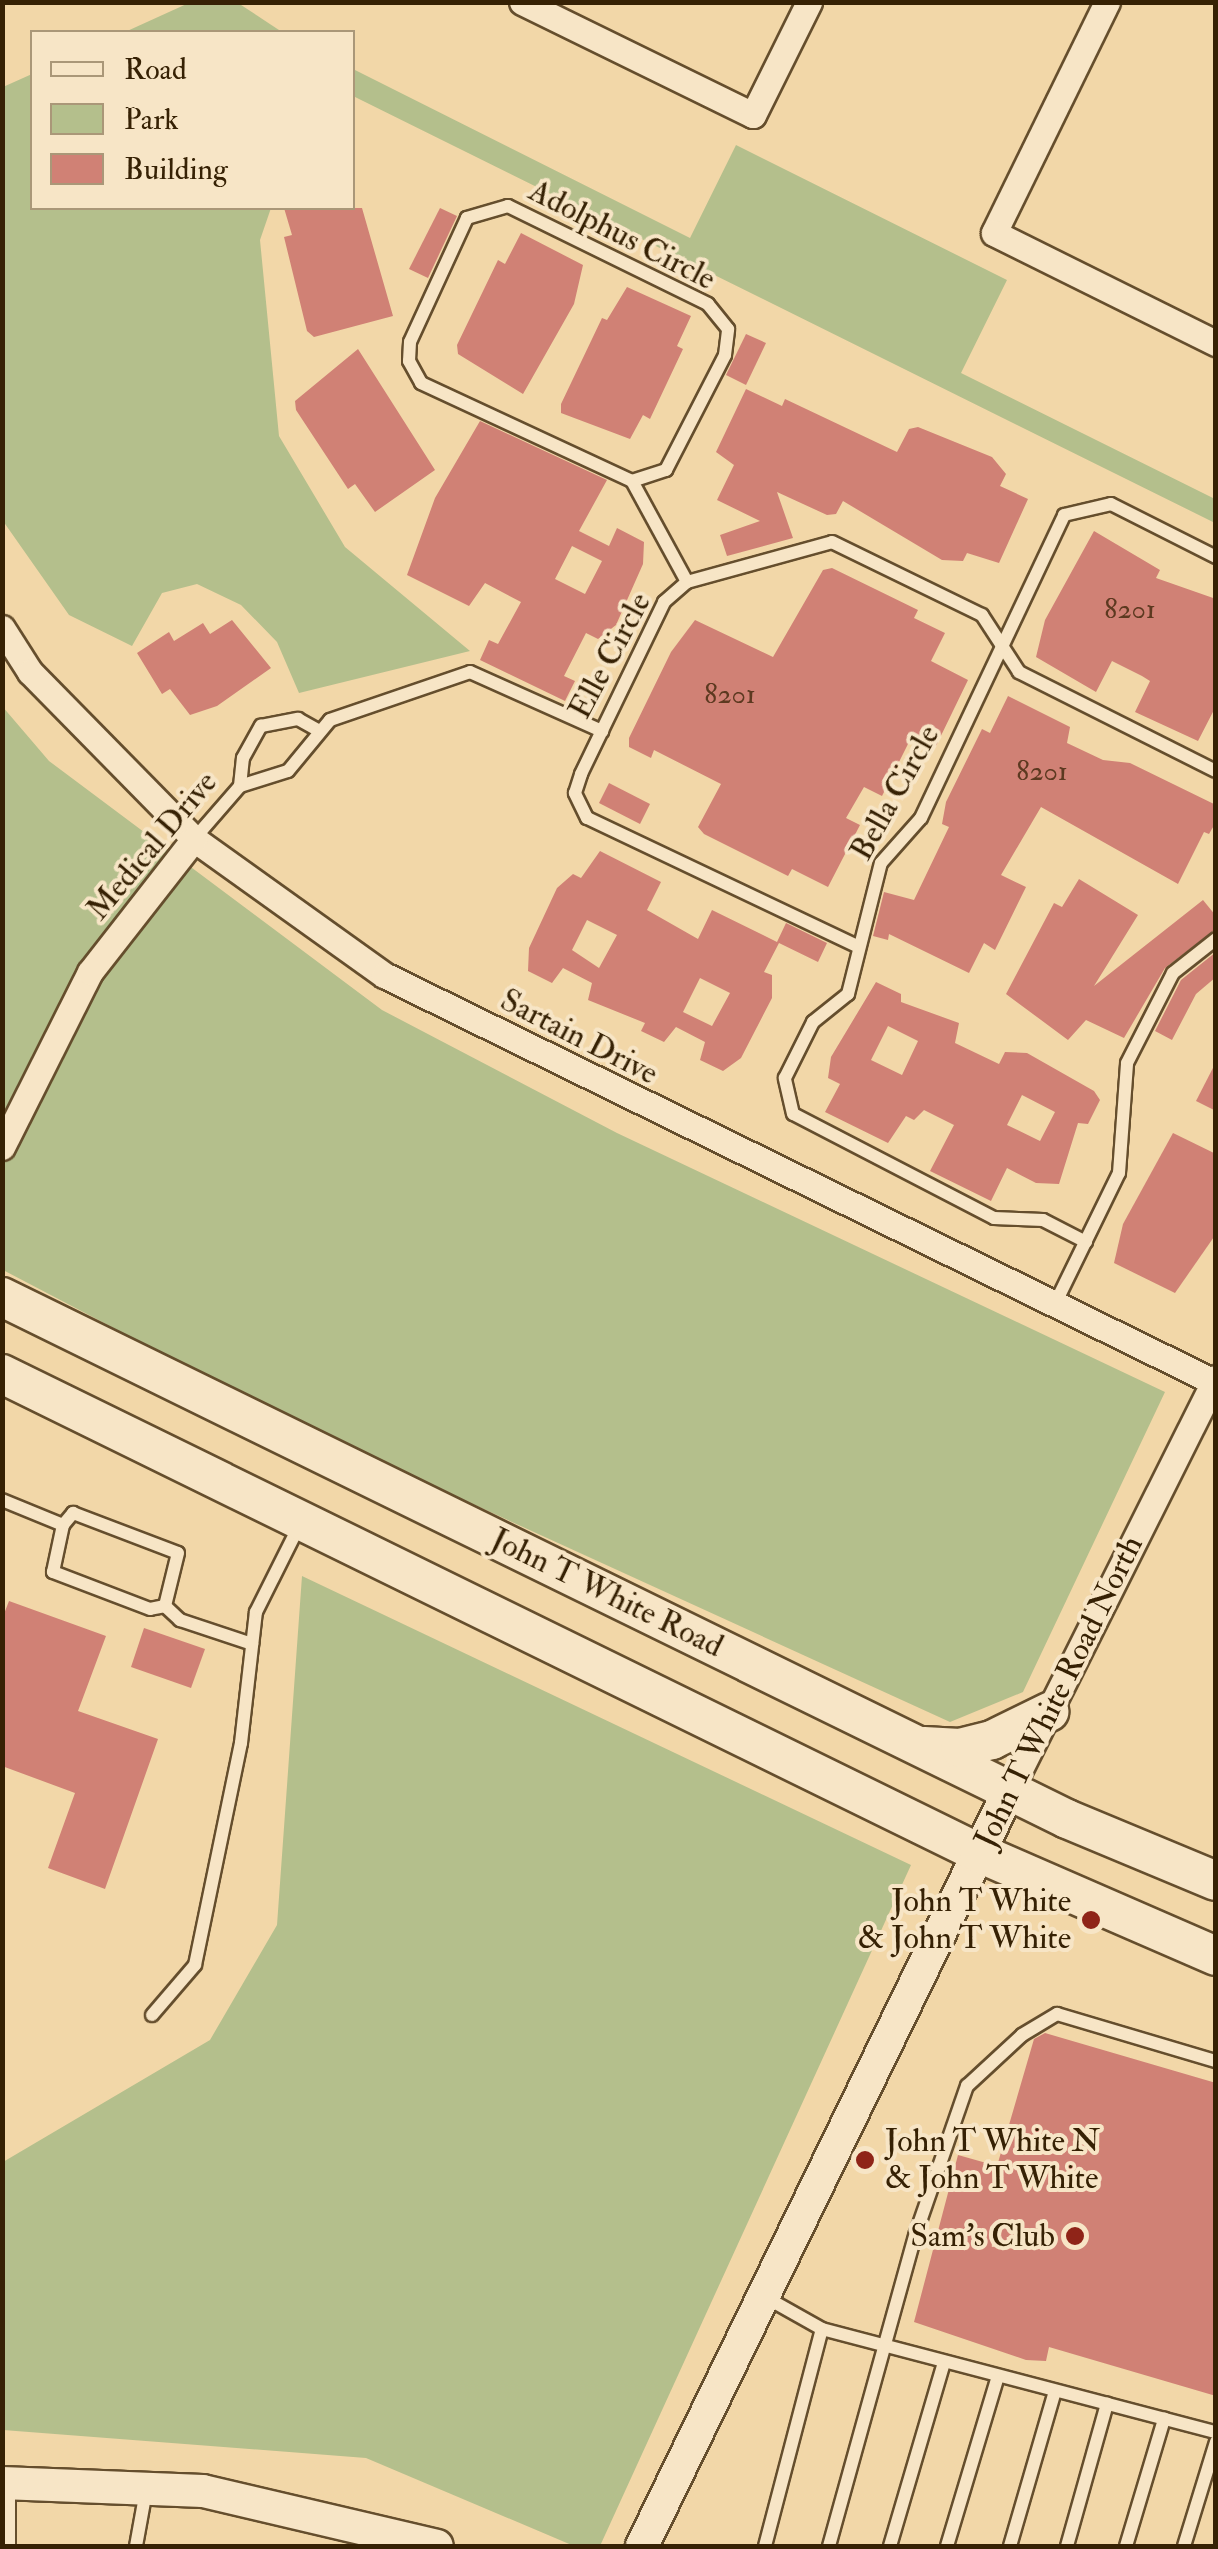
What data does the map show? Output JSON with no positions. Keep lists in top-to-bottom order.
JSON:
{
  "streets": {
    "main road": ["John T White Road"],
    "street": ["Medical Drive", "Sartain Drive", "John T White Road North"],
    "lane": ["Adolphus Circle", "Elle Circle", "Bella Circle"]
  },
  "crossings": [
    ["Elle Circle", "Bella Circle"],
    ["Medical Drive", "Sartain Drive"],
    ["Sartain Drive", "John T White Road North"],
    ["John T White Road", "John T White Road North"]
  ],
  "places": ["John T White & John T White", "John T White N & John T White", "Sam's Club"],
  "house_numbers": ["8201", "8201", "8201"],
  "legend": ["Road", "Park", "Building"]
}
